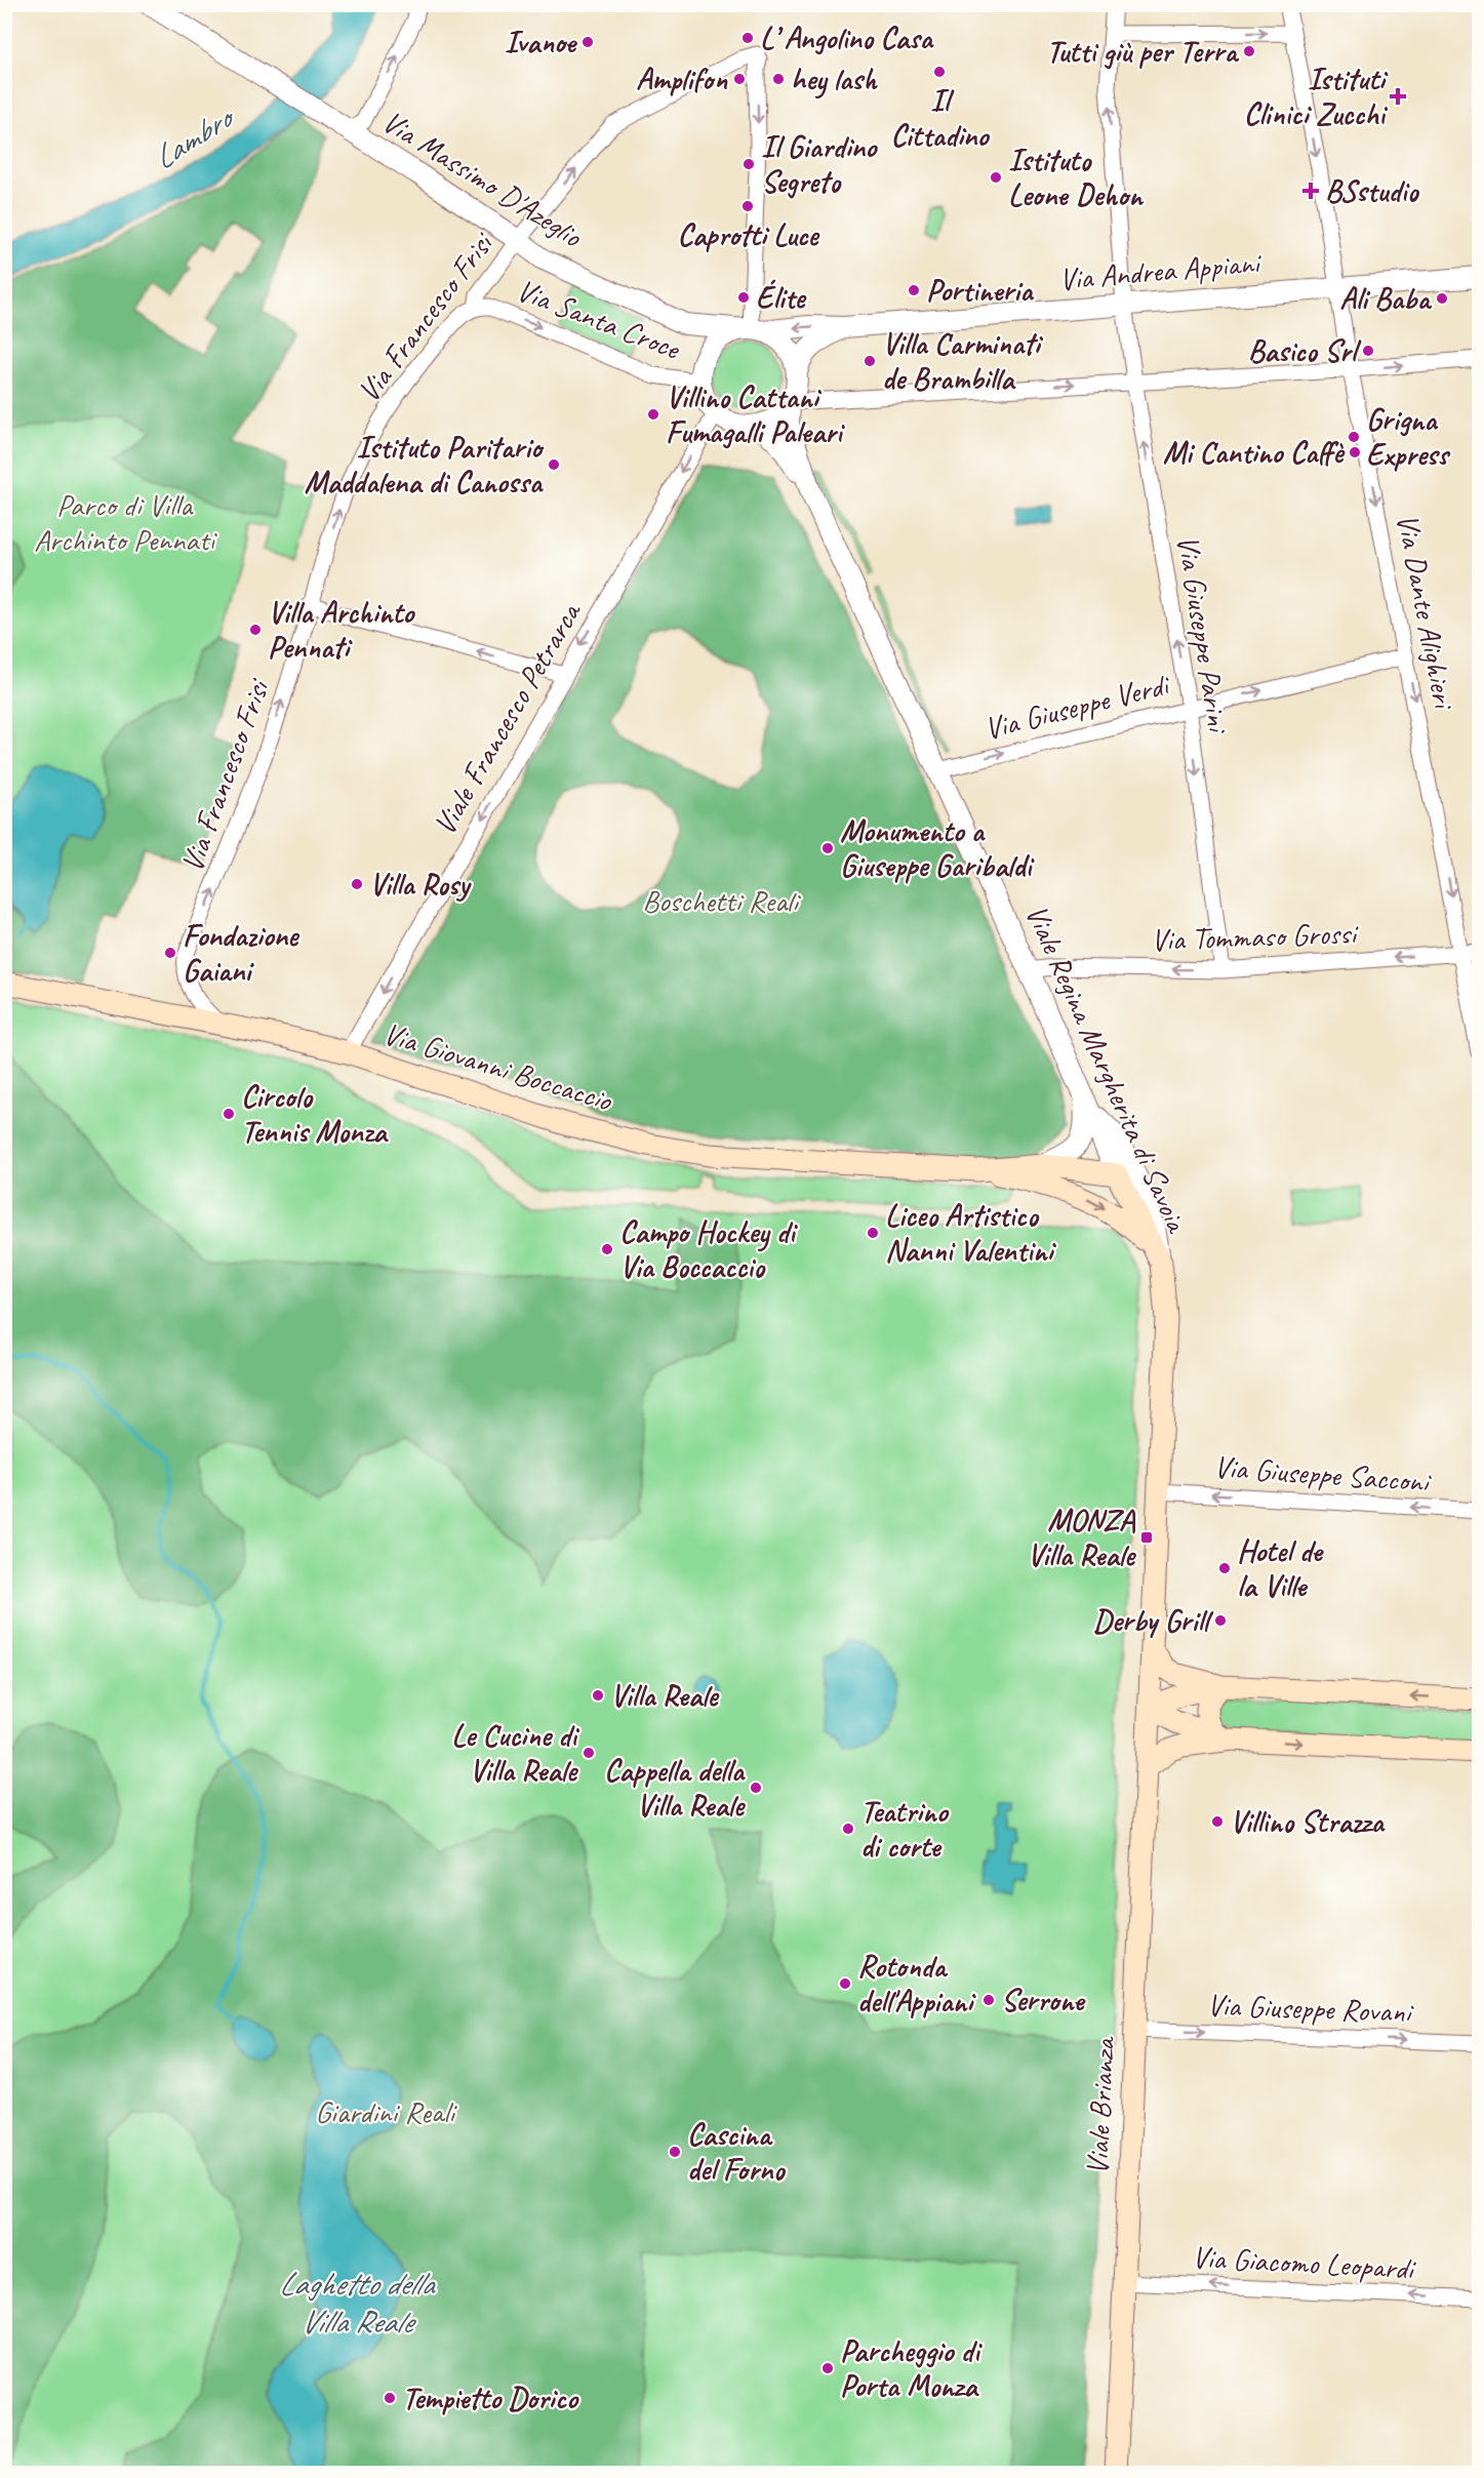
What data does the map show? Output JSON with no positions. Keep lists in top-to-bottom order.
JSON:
{
  "streets": {
    "main road": ["Via Giovanni Boccaccio", "Viale Regina Margherita di Savoia", "Viale Brianza"],
    "street": [
      "Via Massimo D'Azeglio",
      "Via Andrea Appiani",
      "Via Francesco Frisi",
      "Via Santa Croce",
      "Via Dante Alighieri",
      "Via Giuseppe Parini",
      "Via Giuseppe Verdi",
      "Viale Francesco Petrarca",
      "Via Tommaso Grossi",
      "Via Giuseppe Sacconi",
      "Via Giuseppe Rovani",
      "Via Giacomo Leopardi"
    ]
  },
  "crossings": [
    ["Via Massimo D'Azeglio", "Via Andrea Appiani"],
    ["Via Massimo D'Azeglio", "Via Francesco Frisi"],
    ["Via Massimo D'Azeglio", "Via Santa Croce"],
    ["Via Massimo D'Azeglio", "Viale Francesco Petrarca"],
    ["Via Massimo D'Azeglio", "Viale Regina Margherita di Savoia"],
    ["Via Andrea Appiani", "Via Francesco Frisi"],
    ["Via Andrea Appiani", "Via Santa Croce"],
    ["Via Andrea Appiani", "Via Dante Alighieri"],
    ["Via Andrea Appiani", "Via Giuseppe Parini"],
    ["Via Andrea Appiani", "Viale Francesco Petrarca"],
    ["Via Andrea Appiani", "Viale Regina Margherita di Savoia"],
    ["Via Francesco Frisi", "Via Santa Croce"],
    ["Via Francesco Frisi", "Viale Francesco Petrarca"],
    ["Via Francesco Frisi", "Via Giovanni Boccaccio"],
    ["Via Francesco Frisi", "Viale Regina Margherita di Savoia"],
    ["Via Santa Croce", "Viale Francesco Petrarca"],
    ["Via Santa Croce", "Viale Regina Margherita di Savoia"],
    ["Via Dante Alighieri", "Via Giuseppe Verdi"],
    ["Via Dante Alighieri", "Via Tommaso Grossi"],
    ["Via Giuseppe Parini", "Via Giuseppe Verdi"],
    ["Via Giuseppe Parini", "Via Tommaso Grossi"],
    ["Via Giuseppe Verdi", "Viale Regina Margherita di Savoia"],
    ["Viale Francesco Petrarca", "Via Giovanni Boccaccio"],
    ["Viale Francesco Petrarca", "Viale Regina Margherita di Savoia"],
    ["Via Tommaso Grossi", "Viale Regina Margherita di Savoia"],
    ["Via Giovanni Boccaccio", "Viale Regina Margherita di Savoia"],
    ["Viale Regina Margherita di Savoia", "Via Giuseppe Sacconi"],
    ["Viale Regina Margherita di Savoia", "Viale Brianza"],
    ["Via Giuseppe Rovani", "Viale Brianza"],
    ["Viale Brianza", "Via Giacomo Leopardi"]
  ],
  "one_way": [
    "Via Santa Croce",
    "Via Dante Alighieri",
    "Via Giuseppe Verdi",
    "Viale Francesco Petrarca",
    "Via Tommaso Grossi",
    "Via Giuseppe Sacconi",
    "Via Giuseppe Rovani",
    "Via Giacomo Leopardi"
  ],
  "water": ["Lambro", "Laghetto della Villa Reale"],
  "parks": ["Parco di Villa Archinto Pennati", "Boschetti Reali", "Giardini Reali"],
  "places": {
    "other": [
      "L’ Angolino Casa",
      "Ivanoe",
      "Tutti giù per Terra",
      "Il Cittadino",
      "Amplifon",
      "hey lash",
      "Il Giardino Segreto",
      "Istituto Leone Dehon",
      "Caprotti Luce",
      "Portineria",
      "Élite",
      "Ali Baba",
      "Basico Srl",
      "Villa Carminati de Brambilla",
      "Villino Cattani Fumagalli Paleari",
      "Grigna Express",
      "Mi Cantino Caffè",
      "Istituto Paritario Maddalena di Canossa",
      "Villa Archinto Pennati",
      "Monumento a Giuseppe Garibaldi",
      "Villa Rosy",
      "Fondazione Gaiani",
      "Circolo Tennis Monza",
      "Liceo Artistico Nanni Valentini",
      "Campo Hockey di Via Boccaccio",
      "Hotel de la Ville",
      "Derby Grill",
      "Villa Reale",
      "Le Cucine di Villa Reale",
      "Cappella della Villa Reale",
      "Villino Strazza",
      "Teatrino di corte",
      "Rotonda dell'Appiani",
      "Serrone",
      "Cascina del Forno",
      "Parcheggio di Porta Monza",
      "Tempietto Dorico"
    ],
    "health": ["Istituti Clinici Zucchi", "BSstudio"],
    "transit": ["MONZA Villa Reale"]
  }
}
